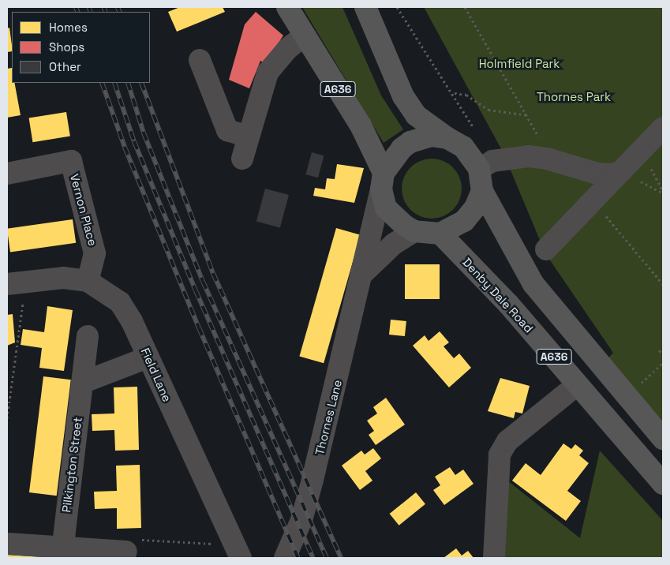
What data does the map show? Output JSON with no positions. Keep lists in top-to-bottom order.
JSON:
{
  "streets": {
    "main road": ["A636", "Denby Dale Road"],
    "street": [
      "Vernon Place",
      "Field Lane",
      "Thornes Lane",
      "Pilkington Street"
    ]
  },
  "crossings": [
    ["A636", "Denby Dale Road"],
    ["A636", "Thornes Lane"],
    ["Vernon Place", "Field Lane"],
    ["Denby Dale Road", "Thornes Lane"]
  ],
  "parks": ["Holmfield Park", "Thornes Park"],
  "legend": ["Homes", "Shops", "Other"]
}
